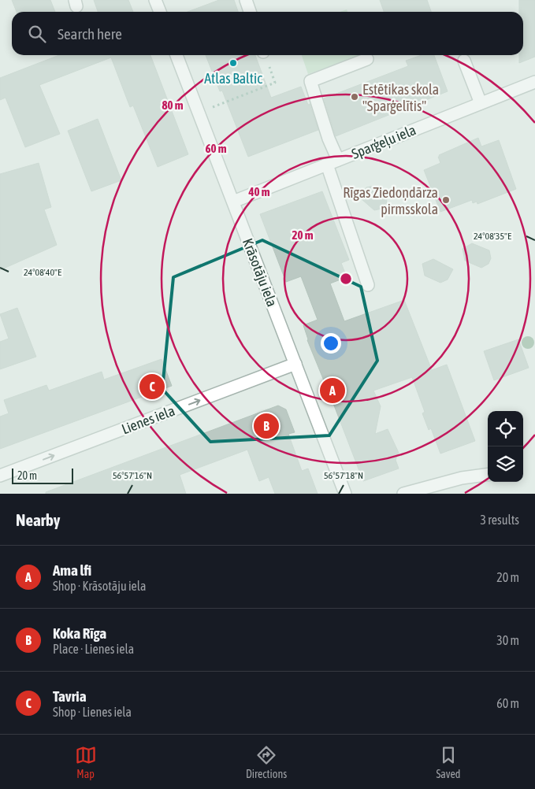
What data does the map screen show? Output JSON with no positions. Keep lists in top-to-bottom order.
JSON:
{
  "streets": {
    "street": ["Sparģeļu iela", "Krāsotāju iela", "Lienes iela"]
  },
  "crossings": [
    ["Sparģeļu iela", "Krāsotāju iela"],
    ["Krāsotāju iela", "Lienes iela"]
  ],
  "one_way": ["Lienes iela"],
  "places": ["Atlas Baltic", "Estētikas skola \"Sparģelītis\"", "Rīgas Ziedoņdārza pirmsskola"],
  "scale_bar": "20 m",
  "page": {
    "search": "Search here",
    "pins": ["C", "A", "B"],
    "scale": "20 m",
    "heading": ["Nearby", "3 results"],
    "list": [
      {
        "mark": "A",
        "name": "Ama lfi",
        "note": "Shop · Krāsotāju iela",
        "value": "20 m"
      },
      {
        "mark": "B",
        "name": "Koka Rīga",
        "note": "Place · Lienes iela",
        "value": "30 m"
      },
      {
        "mark": "C",
        "name": "Tavria",
        "note": "Shop · Lienes iela",
        "value": "60 m"
      }
    ],
    "nav": ["Map", "Directions", "Saved"]
  },
  "coordinates": [
    "24°08'35\"E",
    "24°08'40\"E",
    "56°57'16\"N",
    "56°57'18\"N"
  ],
  "rings": [
    "80 m",
    "60 m",
    "40 m",
    "20 m"
  ]
}
